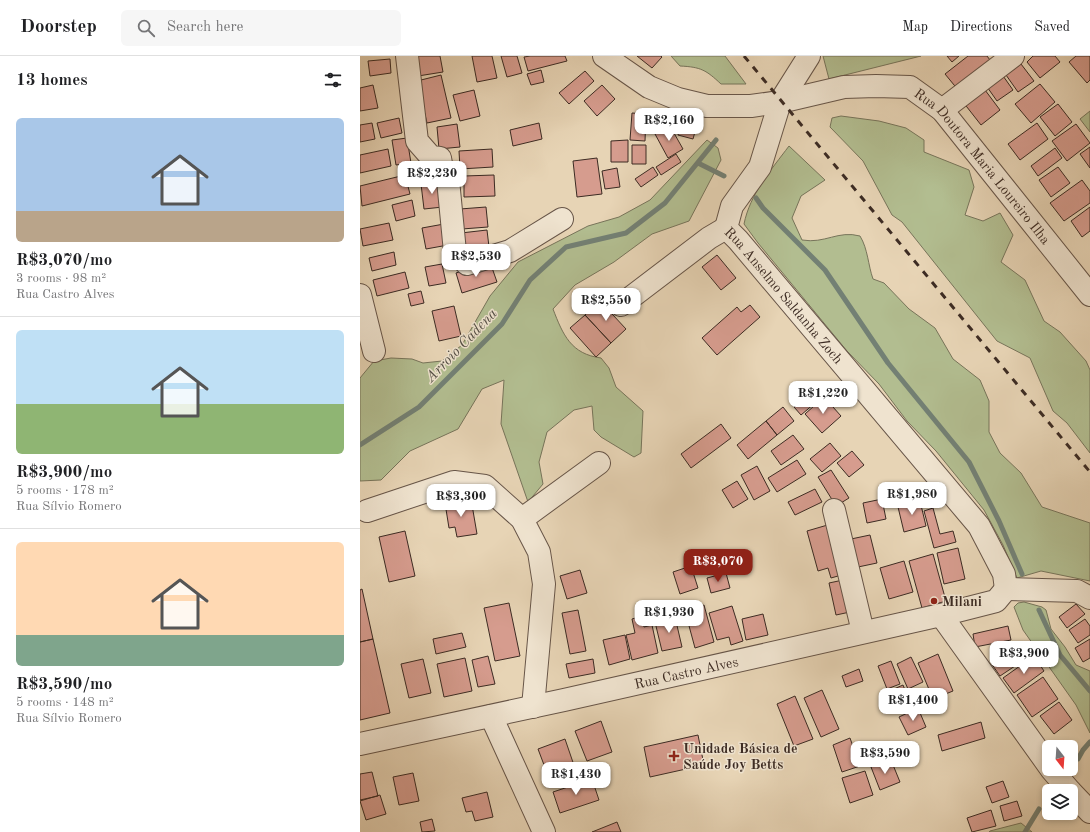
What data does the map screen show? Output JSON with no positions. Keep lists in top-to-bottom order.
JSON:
{
  "streets": {
    "street": ["Rua Doutora Maria Loureiro Ilha", "Rua Anselmo Saldanha Zoch", "Rua Castro Alves"]
  },
  "crossings": [
    ["Rua Doutora Maria Loureiro Ilha", "Rua Anselmo Saldanha Zoch"],
    ["Rua Anselmo Saldanha Zoch", "Rua Castro Alves"]
  ],
  "water": ["Arroio Cadena"],
  "places": {
    "other": ["Milani"],
    "health": ["Unidade Básica de Saúde Joy Betts"]
  },
  "north": "bottom",
  "page": {
    "header": "Doorstep",
    "search": "Search here",
    "nav": ["Map", "Directions", "Saved"],
    "heading": "13 homes",
    "list": [
      {
        "name": "R$3,070/mo",
        "note": "3 rooms · 98 m² · Rua Castro Alves"
      },
      {
        "name": "R$3,900/mo",
        "note": "5 rooms · 178 m² · Rua Sílvio Romero"
      },
      {
        "name": "R$3,590/mo",
        "note": "5 rooms · 148 m² · Rua Sílvio Romero"
      }
    ],
    "price": [
      "R$2,160",
      "R$2,230",
      "R$2,530",
      "R$2,550",
      "R$1,220",
      "R$1,980",
      "R$3,300",
      "R$3,070",
      "R$1,930",
      "R$3,900",
      "R$1,400",
      "R$3,590",
      "R$1,430"
    ]
  }
}
